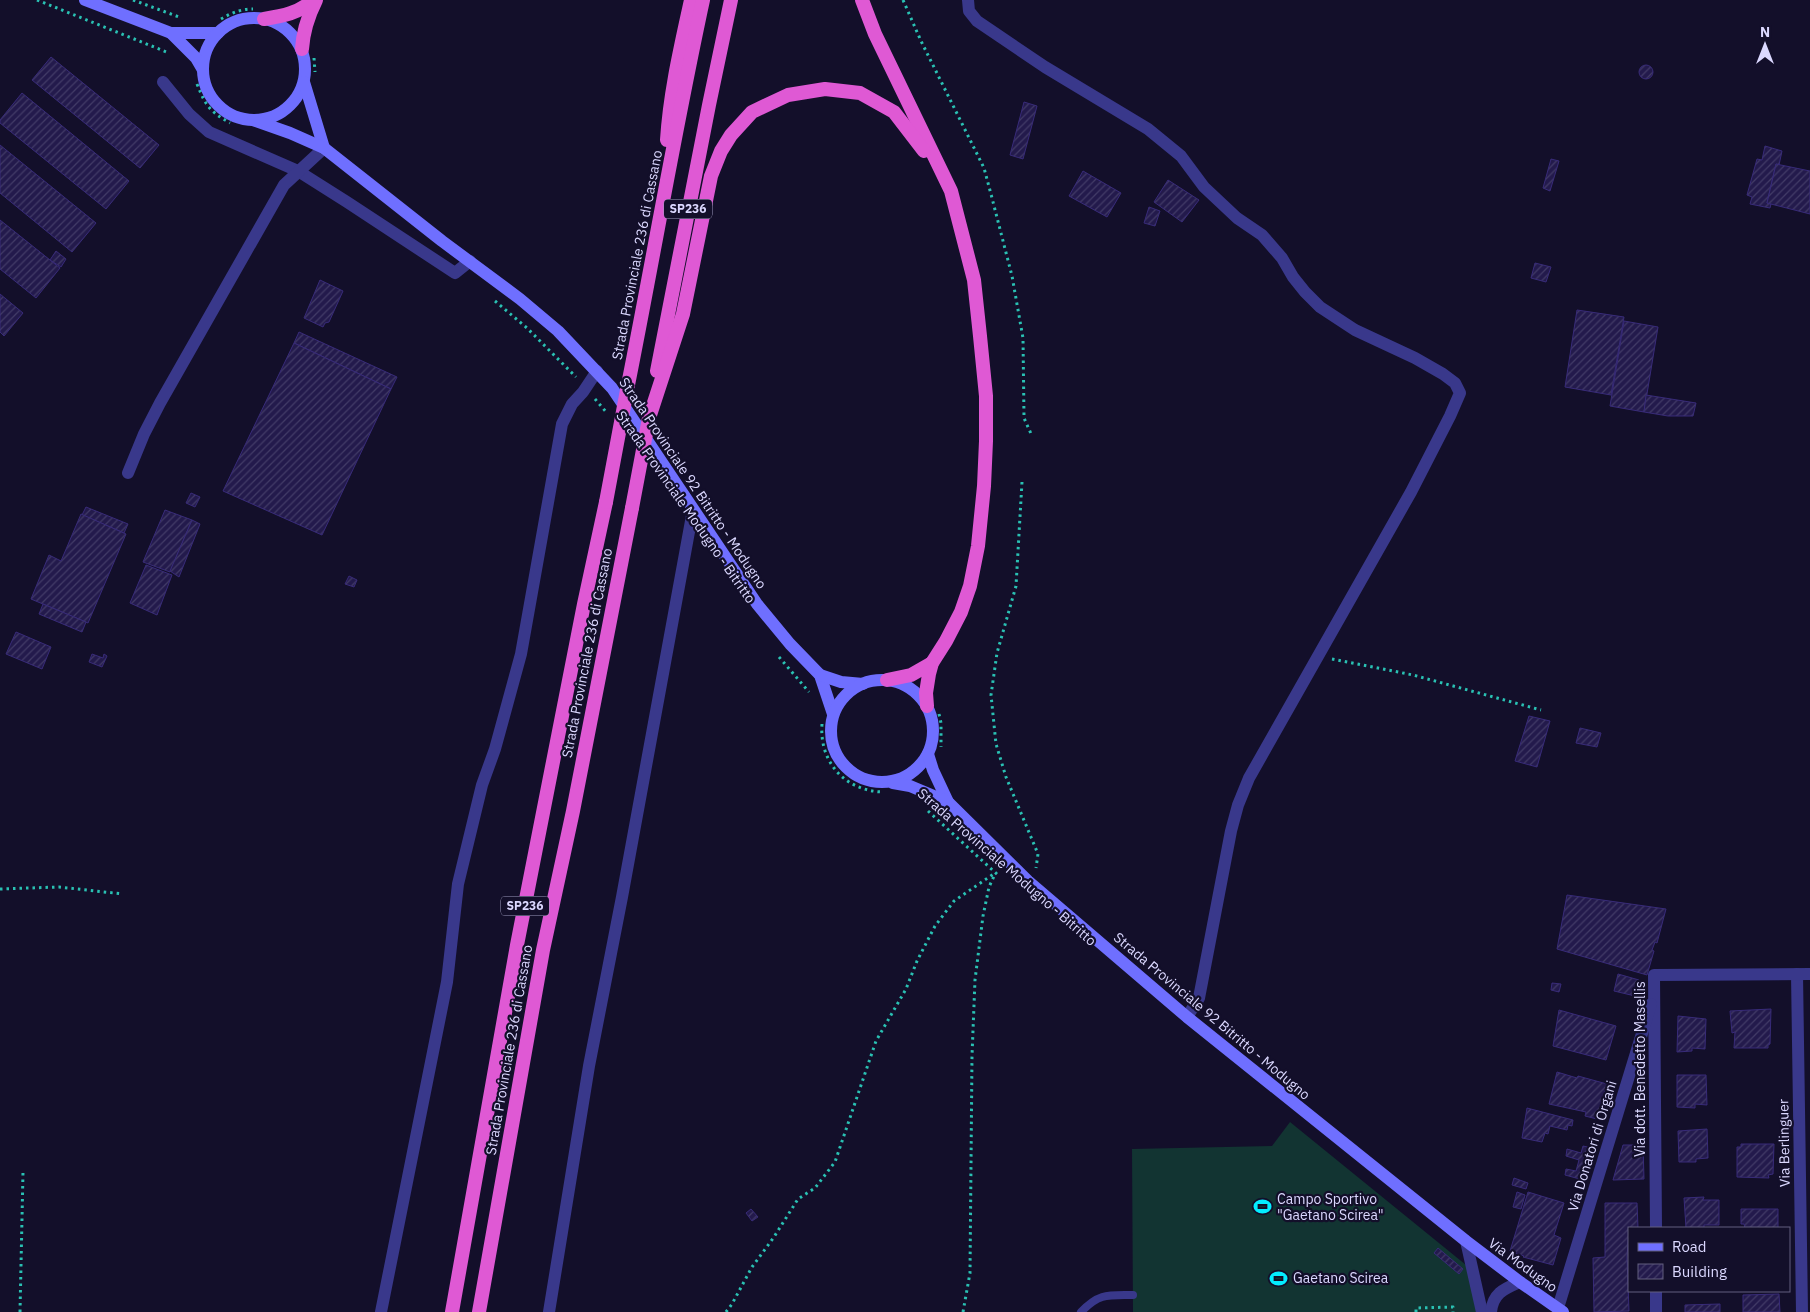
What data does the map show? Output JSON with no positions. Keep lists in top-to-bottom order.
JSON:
{
  "streets": {
    "highway": ["SP236", "Strada Provinciale 236 di Cassano"],
    "main road": ["Strada Provinciale 92 Bitritto - Modugno", "Via Modugno"],
    "street": ["Via dott. Benedetto Masellis", "Via Berlinguer", "Via Donatori di Organi"],
    "path": ["Strada Provinciale Modugno - Bitritto"]
  },
  "crossings": [
    ["Strada Provinciale 92 Bitritto - Modugno", "Via Modugno"],
    ["Via dott. Benedetto Masellis", "Via Berlinguer"],
    ["Via dott. Benedetto Masellis", "Via Donatori di Organi"],
    ["Via Donatori di Organi", "Via Modugno"]
  ],
  "places": {
    "sports": ["Campo Sportivo \"Gaetano Scirea\"", "Gaetano Scirea"]
  },
  "legend": ["Road", "Building"],
  "north": "top"
}
